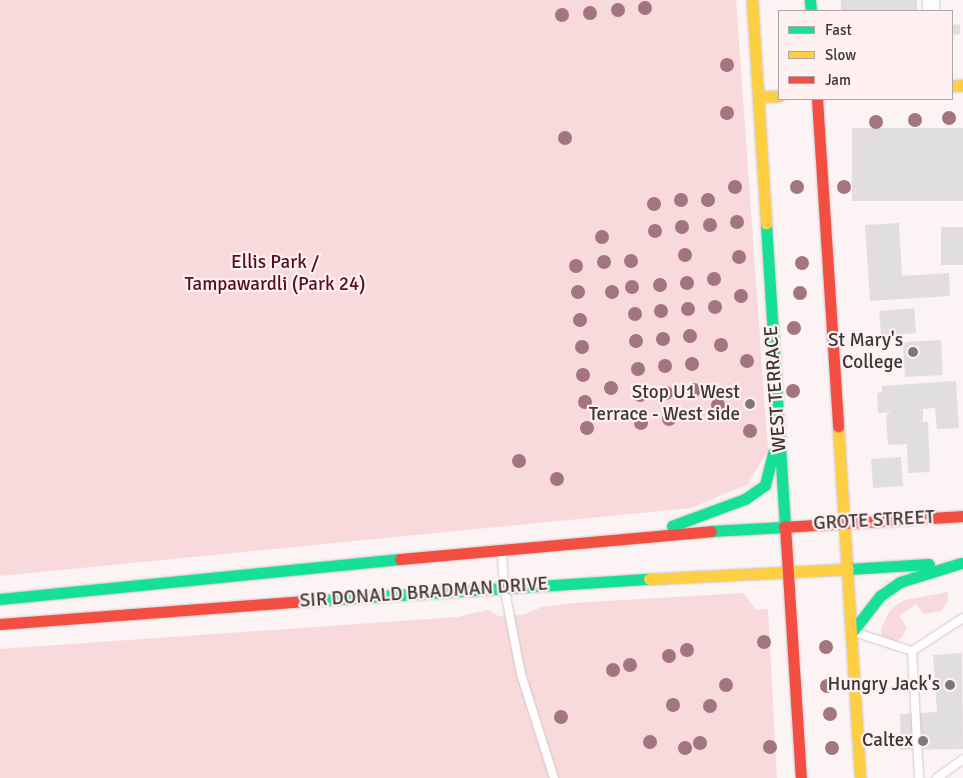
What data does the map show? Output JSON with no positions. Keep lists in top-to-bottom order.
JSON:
{
  "streets": {
    "main road": ["WEST TERRACE", "GROTE STREET", "SIR DONALD BRADMAN DRIVE"]
  },
  "crossings": [
    ["WEST TERRACE", "GROTE STREET"],
    ["WEST TERRACE", "SIR DONALD BRADMAN DRIVE"],
    ["GROTE STREET", "SIR DONALD BRADMAN DRIVE"]
  ],
  "parks": ["Ellis Park / Tampawardli (Park 24)"],
  "places": [
    "St Mary's College",
    "Stop U1 West Terrace - West side",
    "Hungry Jack's",
    "Caltex"
  ],
  "legend": ["Fast", "Slow", "Jam"]
}
